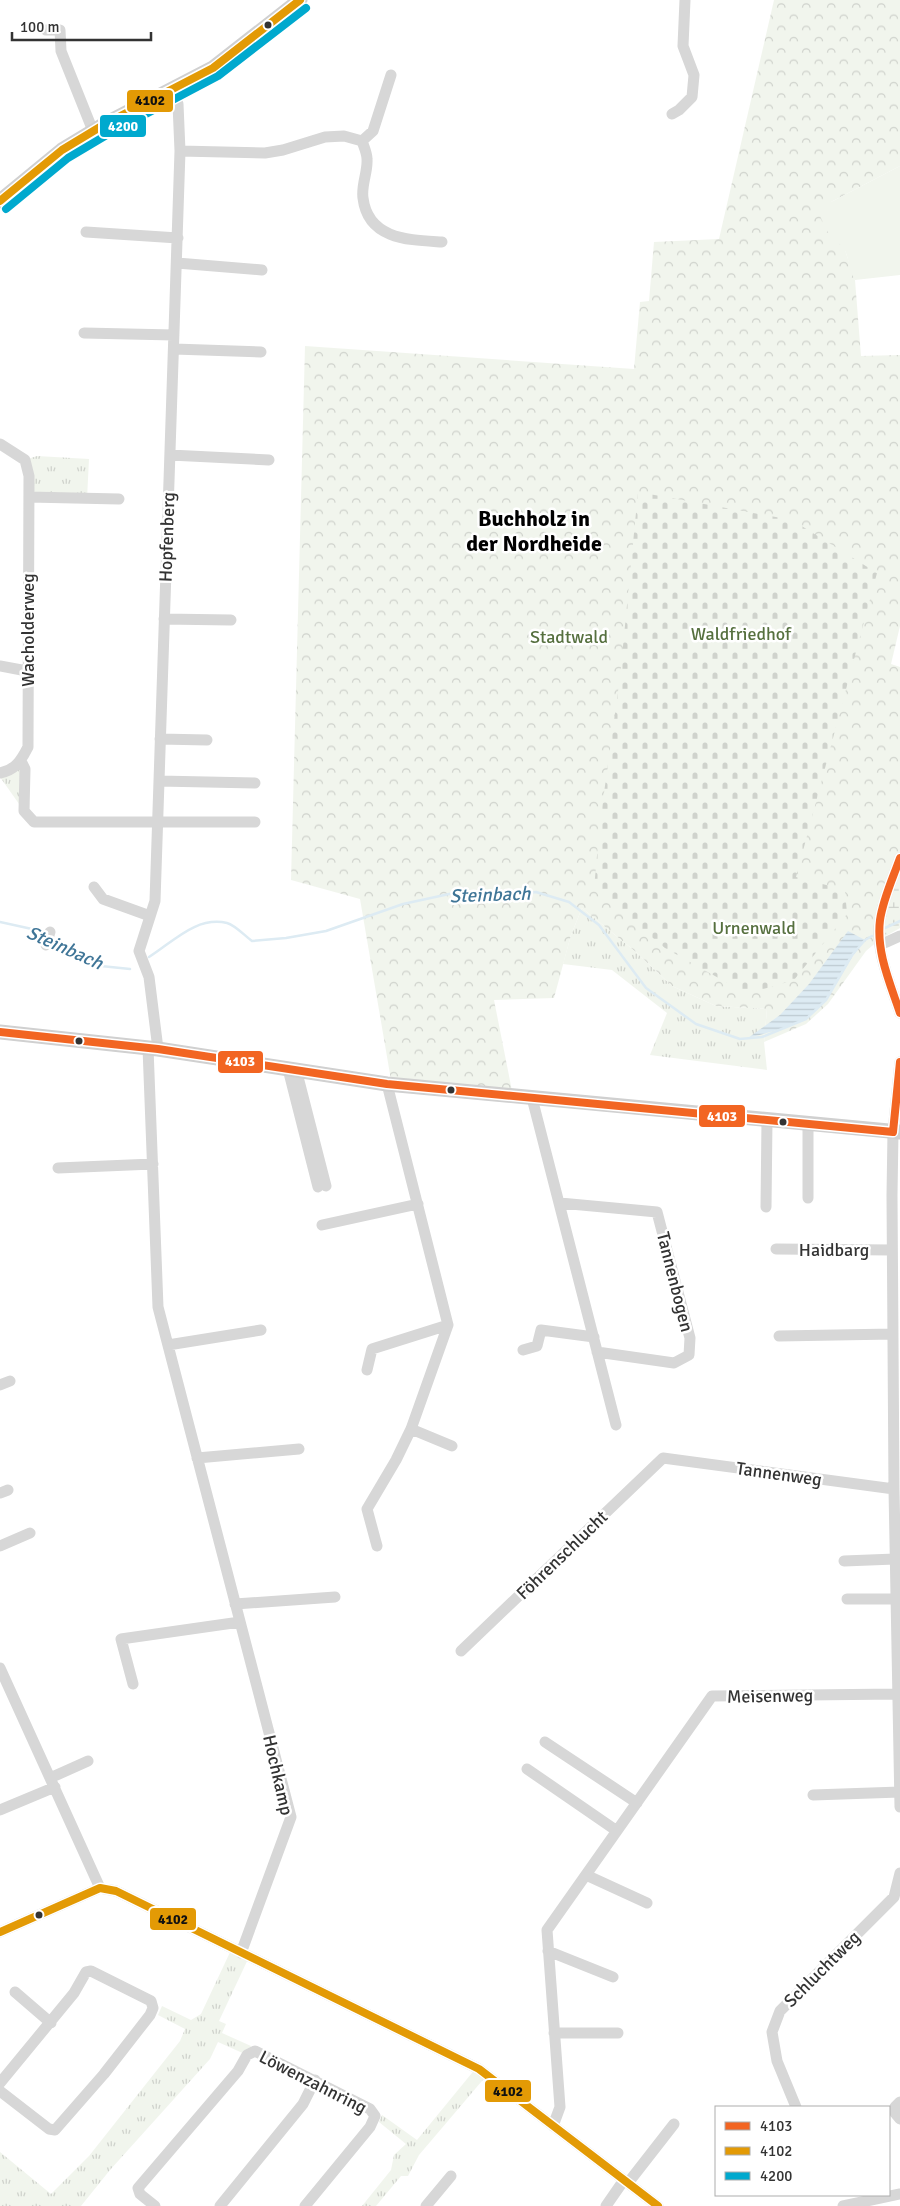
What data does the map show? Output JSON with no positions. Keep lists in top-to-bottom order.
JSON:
{
  "streets": {
    "street": [
      "Hopfenberg",
      "Wacholderweg",
      "Haidbarg",
      "Tannenbogen",
      "Tannenweg",
      "Föhrenschlucht",
      "Meisenweg",
      "Hochkamp",
      "Schluchtweg",
      "Löwenzahnring"
    ]
  },
  "crossings": [
    ["Hopfenberg", "Hochkamp"],
    ["Haidbarg", "Tannenweg"],
    ["Haidbarg", "Meisenweg"],
    ["Tannenweg", "Föhrenschlucht"]
  ],
  "districts": ["Buchholz in der Nordheide"],
  "water": ["Steinbach"],
  "parks": ["Waldfriedhof", "Stadtwald", "Urnenwald"],
  "lines": ["transit line 4102", "transit line 4200", "transit line 4103"],
  "legend": ["4103", "4102", "4200"],
  "scale_bar": "100 m"
}
